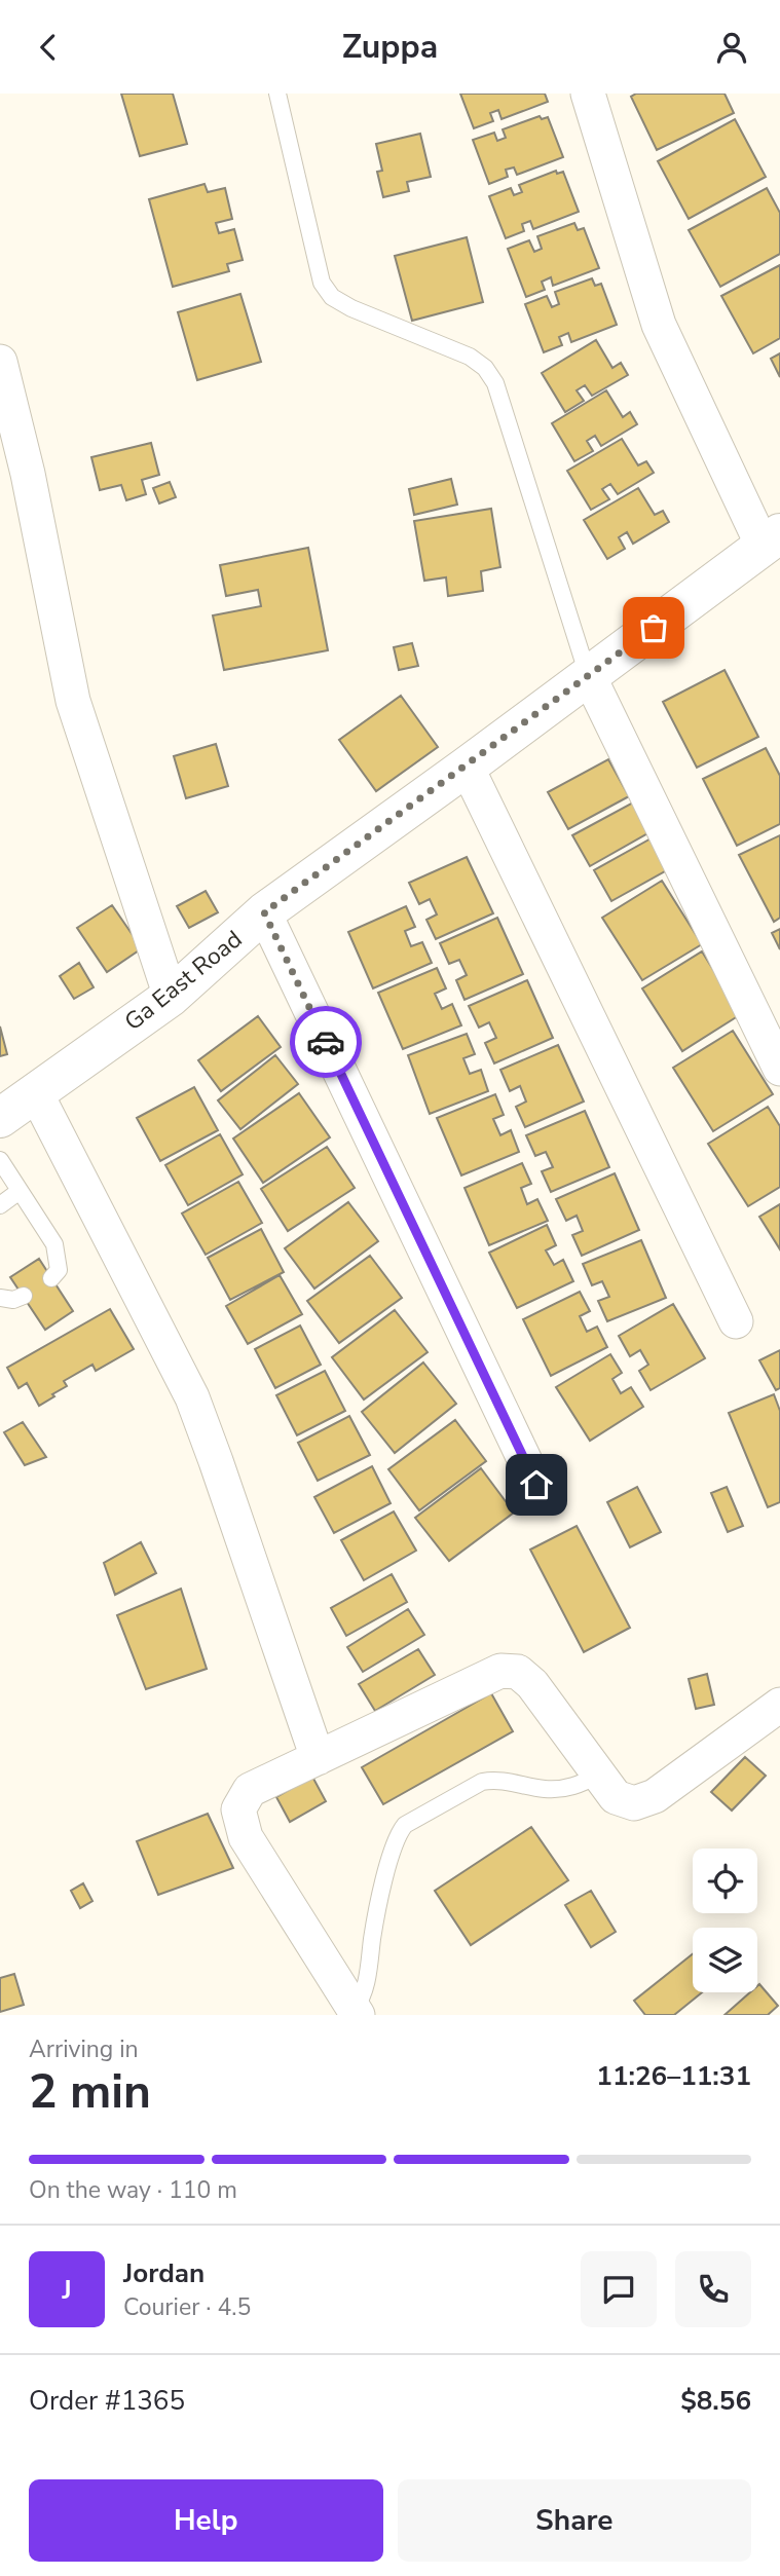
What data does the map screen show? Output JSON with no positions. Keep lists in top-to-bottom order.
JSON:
{
  "streets": {
    "street": ["Ga East Road"]
  },
  "page": {
    "header": "Zuppa",
    "heading": ["2 min", "Arriving in", "11:26–11:31"],
    "panel": [
      "Jordan",
      "Courier · 4.5",
      "Order #1365",
      "$8.56"
    ],
    "bar": "On the way · 110 m",
    "round": "J",
    "buttons": ["Help", "Share"]
  }
}
